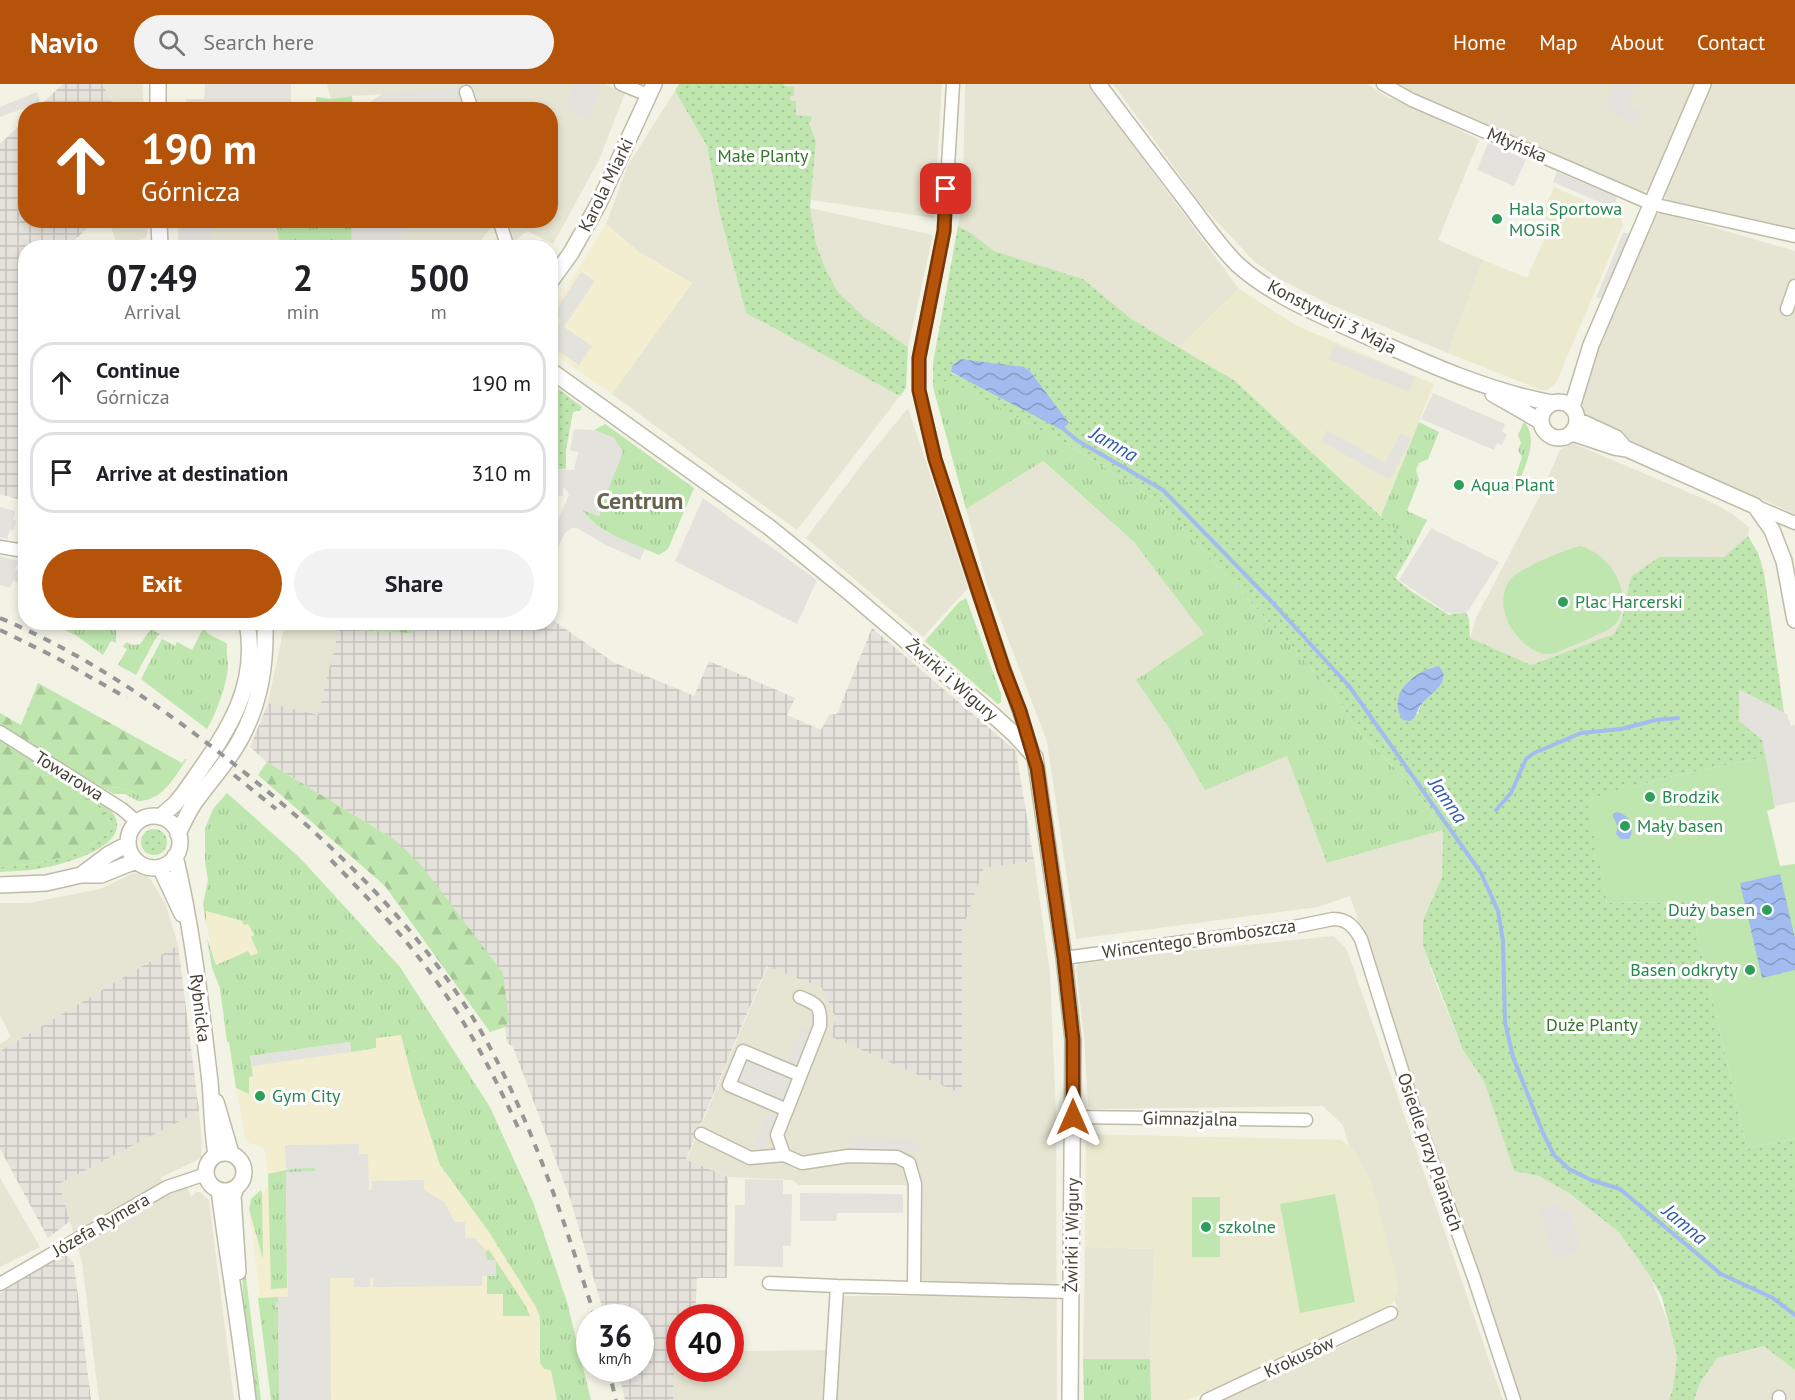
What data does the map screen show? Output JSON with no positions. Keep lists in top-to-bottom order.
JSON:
{
  "streets": {
    "street": [
      "Młyńska",
      "Karola Miarki",
      "Konstytucji 3 Maja",
      "Żwirki i Wigury",
      "Towarowa",
      "Wincentego Bromboszcza",
      "Rybnicka",
      "Gimnazjalna",
      "Osiedle przy Plantach",
      "Józefa Rymera",
      "Krokusów"
    ]
  },
  "crossings": [
    ["Żwirki i Wigury", "Wincentego Bromboszcza"],
    ["Żwirki i Wigury", "Gimnazjalna"],
    ["Towarowa", "Rybnicka"],
    ["Wincentego Bromboszcza", "Osiedle przy Plantach"],
    ["Rybnicka", "Józefa Rymera"]
  ],
  "districts": ["Centrum"],
  "water": ["Jamna"],
  "parks": ["Małe Planty", "Duże Planty"],
  "places": [
    "Hala Sportowa MOSiR",
    "Aqua Plant",
    "Plac Harcerski",
    "Brodzik",
    "Mały basen",
    "Duży basen",
    "Basen odkryty",
    "Gym City",
    "szkolne"
  ],
  "page": {
    "header": "Navio",
    "search": "Search here",
    "nav": [
      "Home",
      "Map",
      "About",
      "Contact"
    ],
    "turn": ["190 m", "Górnicza"],
    "eta": [
      "07:49",
      "Arrival",
      "2",
      "min",
      "500",
      "m"
    ],
    "list": [
      {
        "name": "Continue",
        "note": "Górnicza",
        "value": "190 m"
      },
      {
        "name": "Arrive at destination",
        "value": "310 m"
      }
    ],
    "buttons": ["Exit", "Share"],
    "speed": "36 km/h",
    "limit": "40"
  }
}
